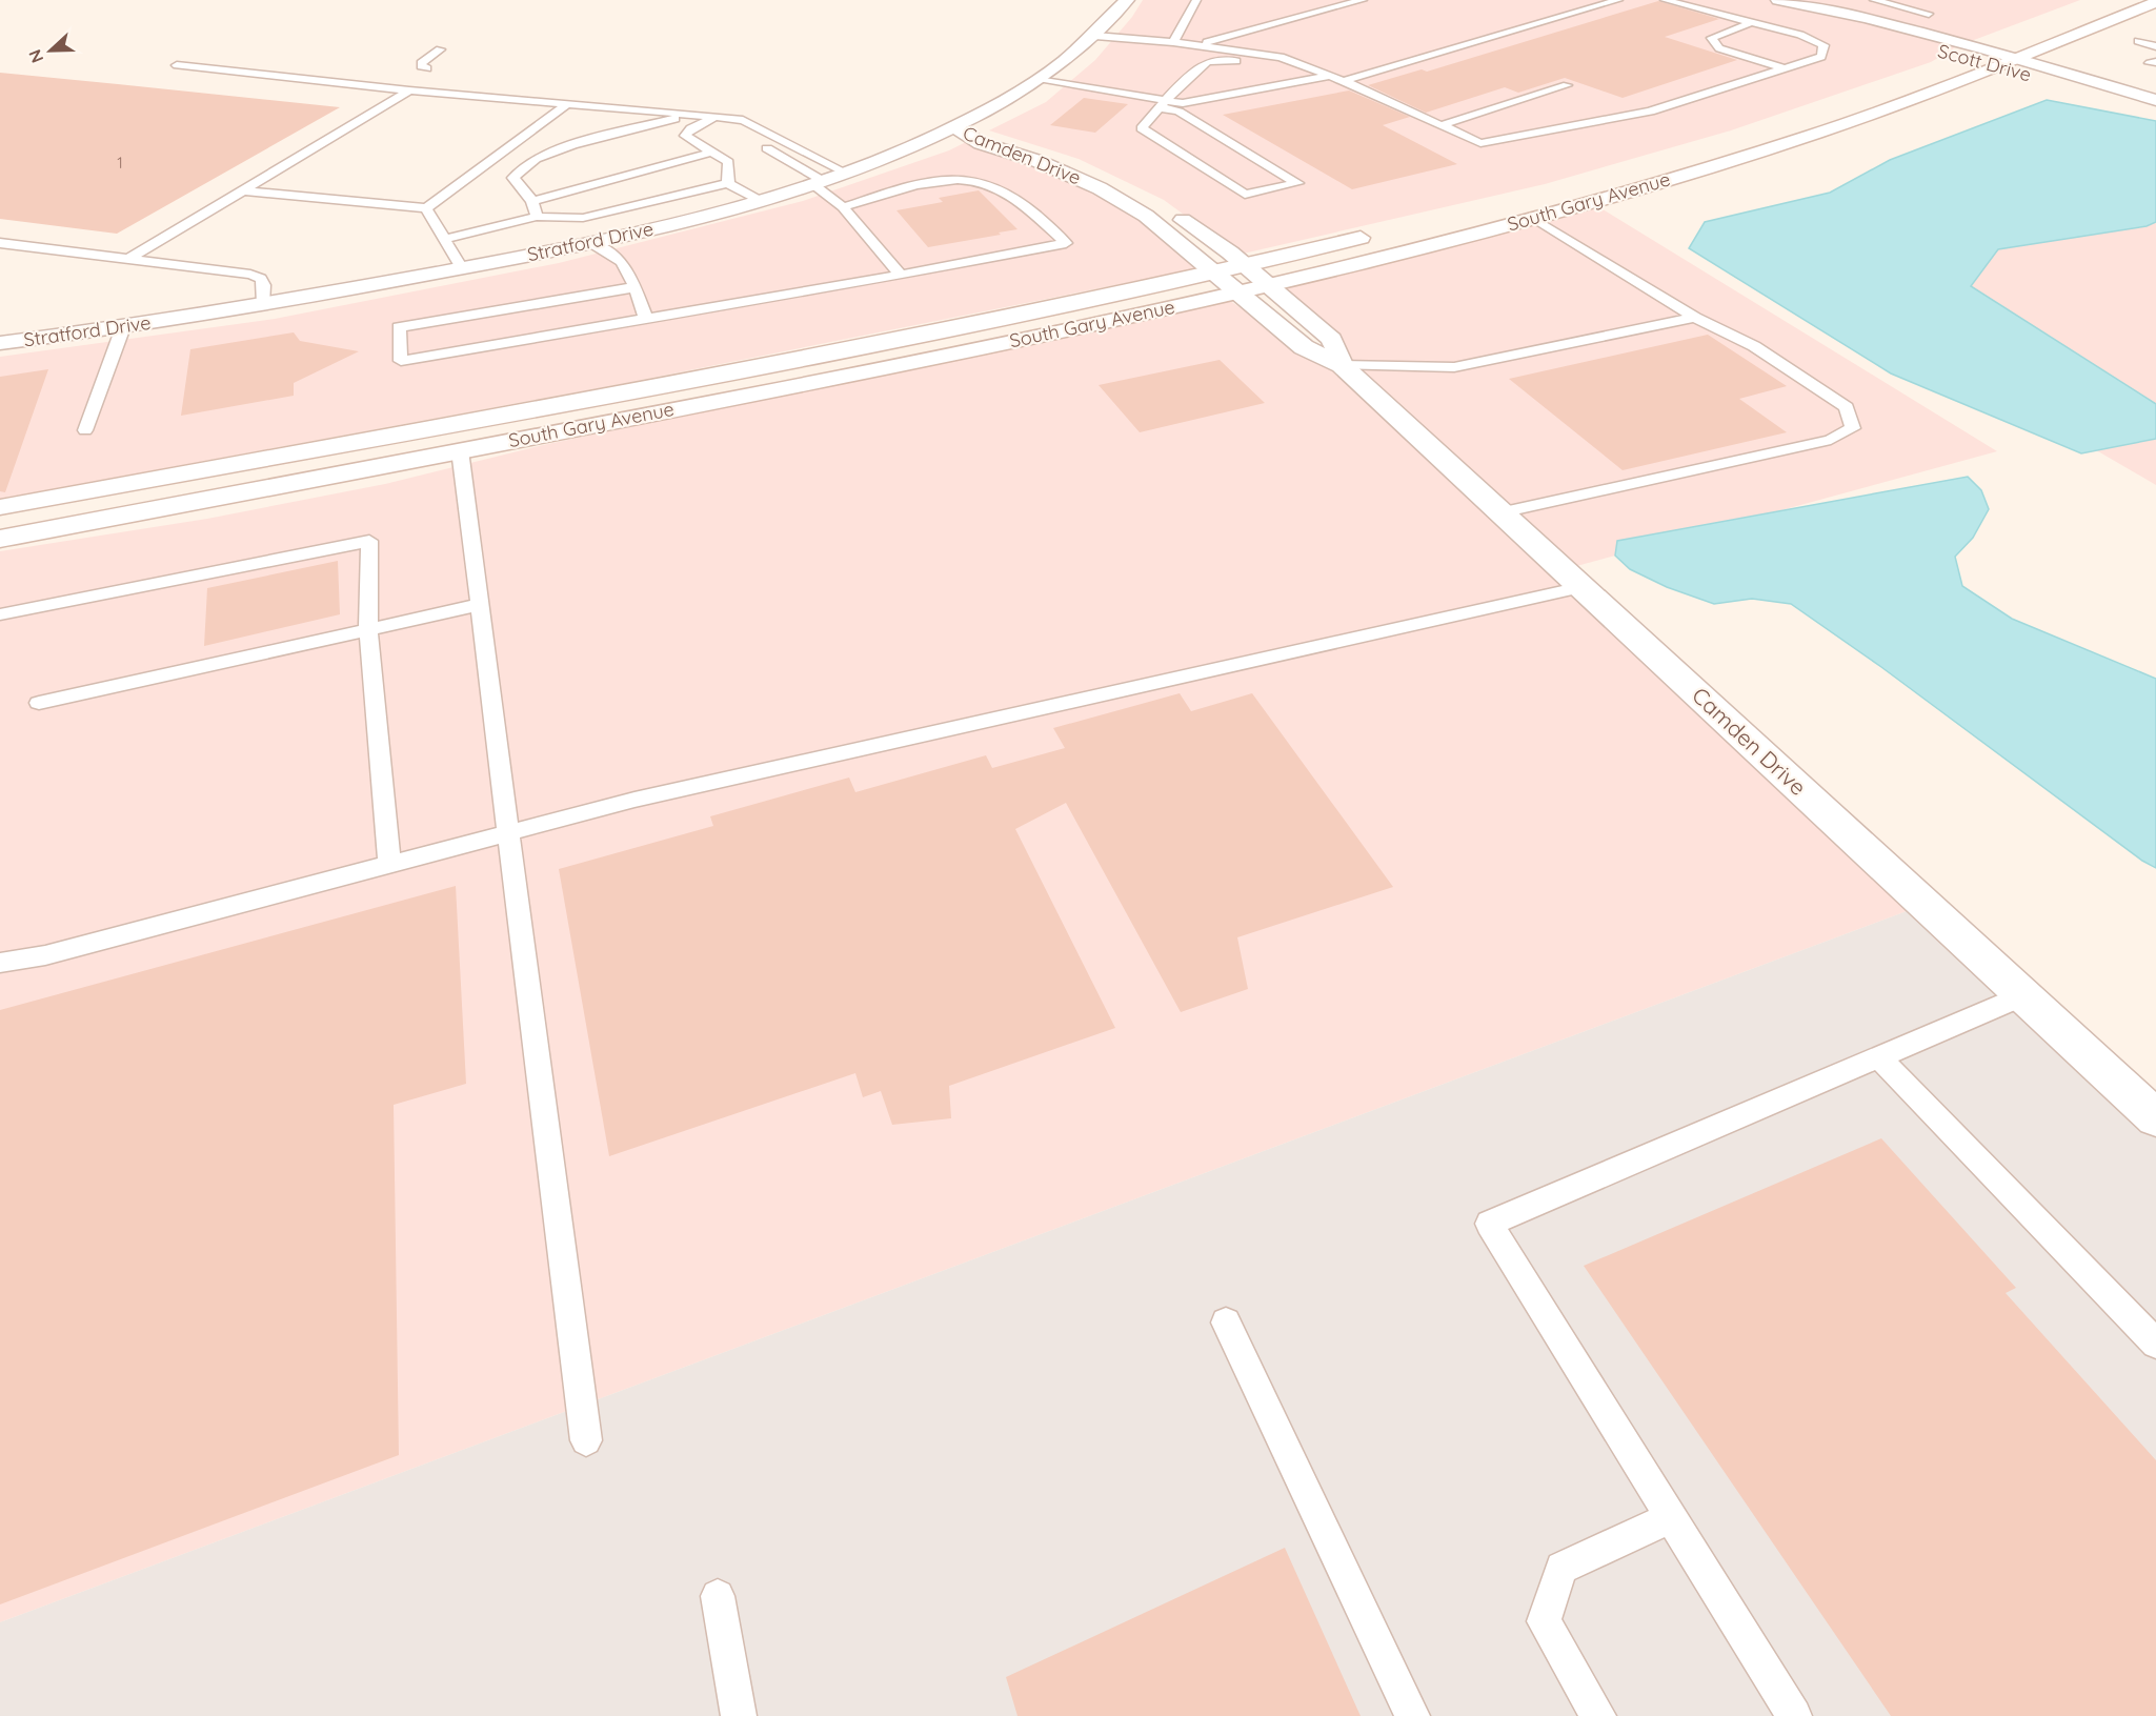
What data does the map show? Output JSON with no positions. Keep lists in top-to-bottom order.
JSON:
{
  "streets": {
    "street": [
      "Scott Drive",
      "Camden Drive",
      "South Gary Avenue",
      "Stratford Drive"
    ]
  },
  "crossings": [
    ["Scott Drive", "South Gary Avenue"],
    ["Camden Drive", "South Gary Avenue"],
    ["Camden Drive", "Stratford Drive"]
  ],
  "house_numbers": ["1"],
  "north": "left"
}
